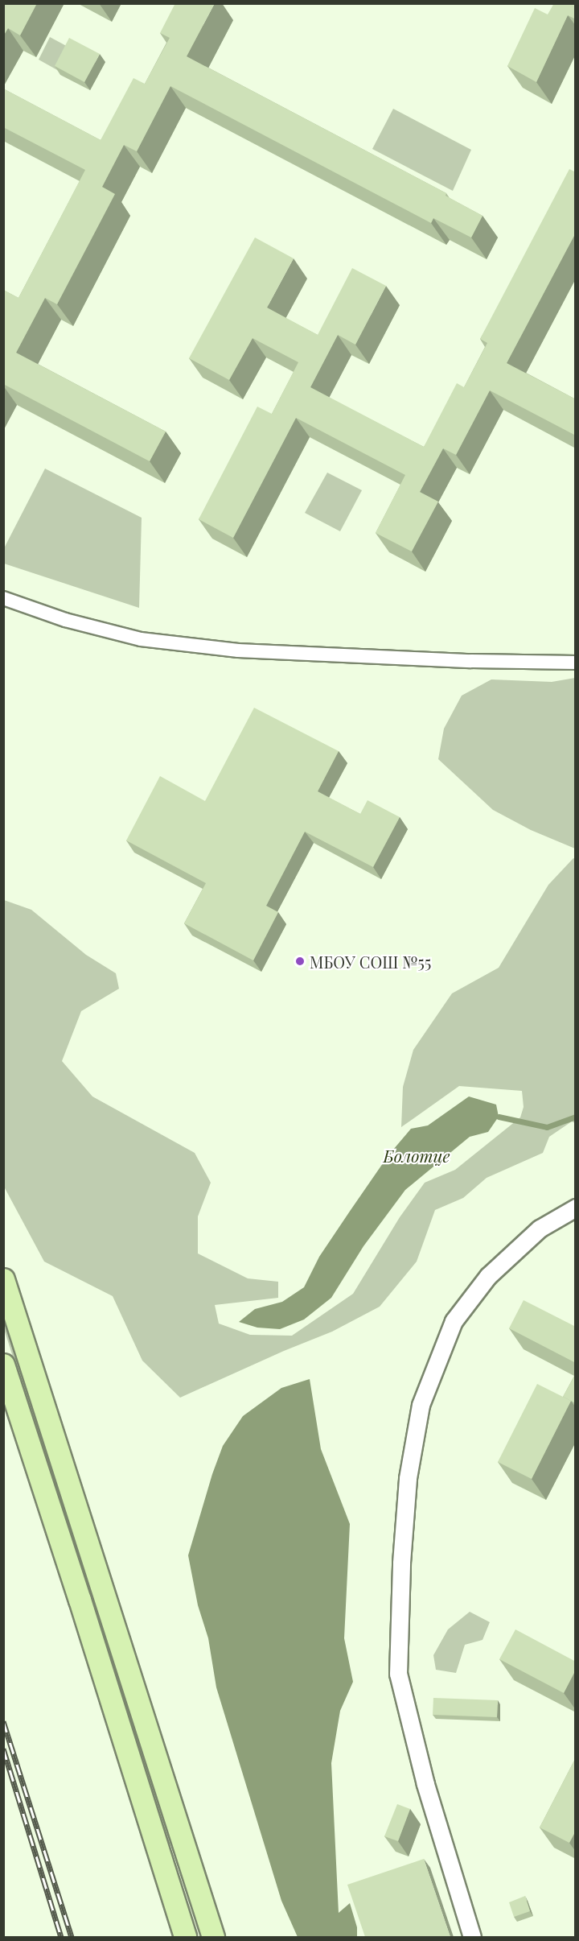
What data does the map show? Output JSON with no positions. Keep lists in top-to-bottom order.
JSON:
{
  "water": ["Болотце"],
  "places": ["МБОУ СОШ №55"]
}
